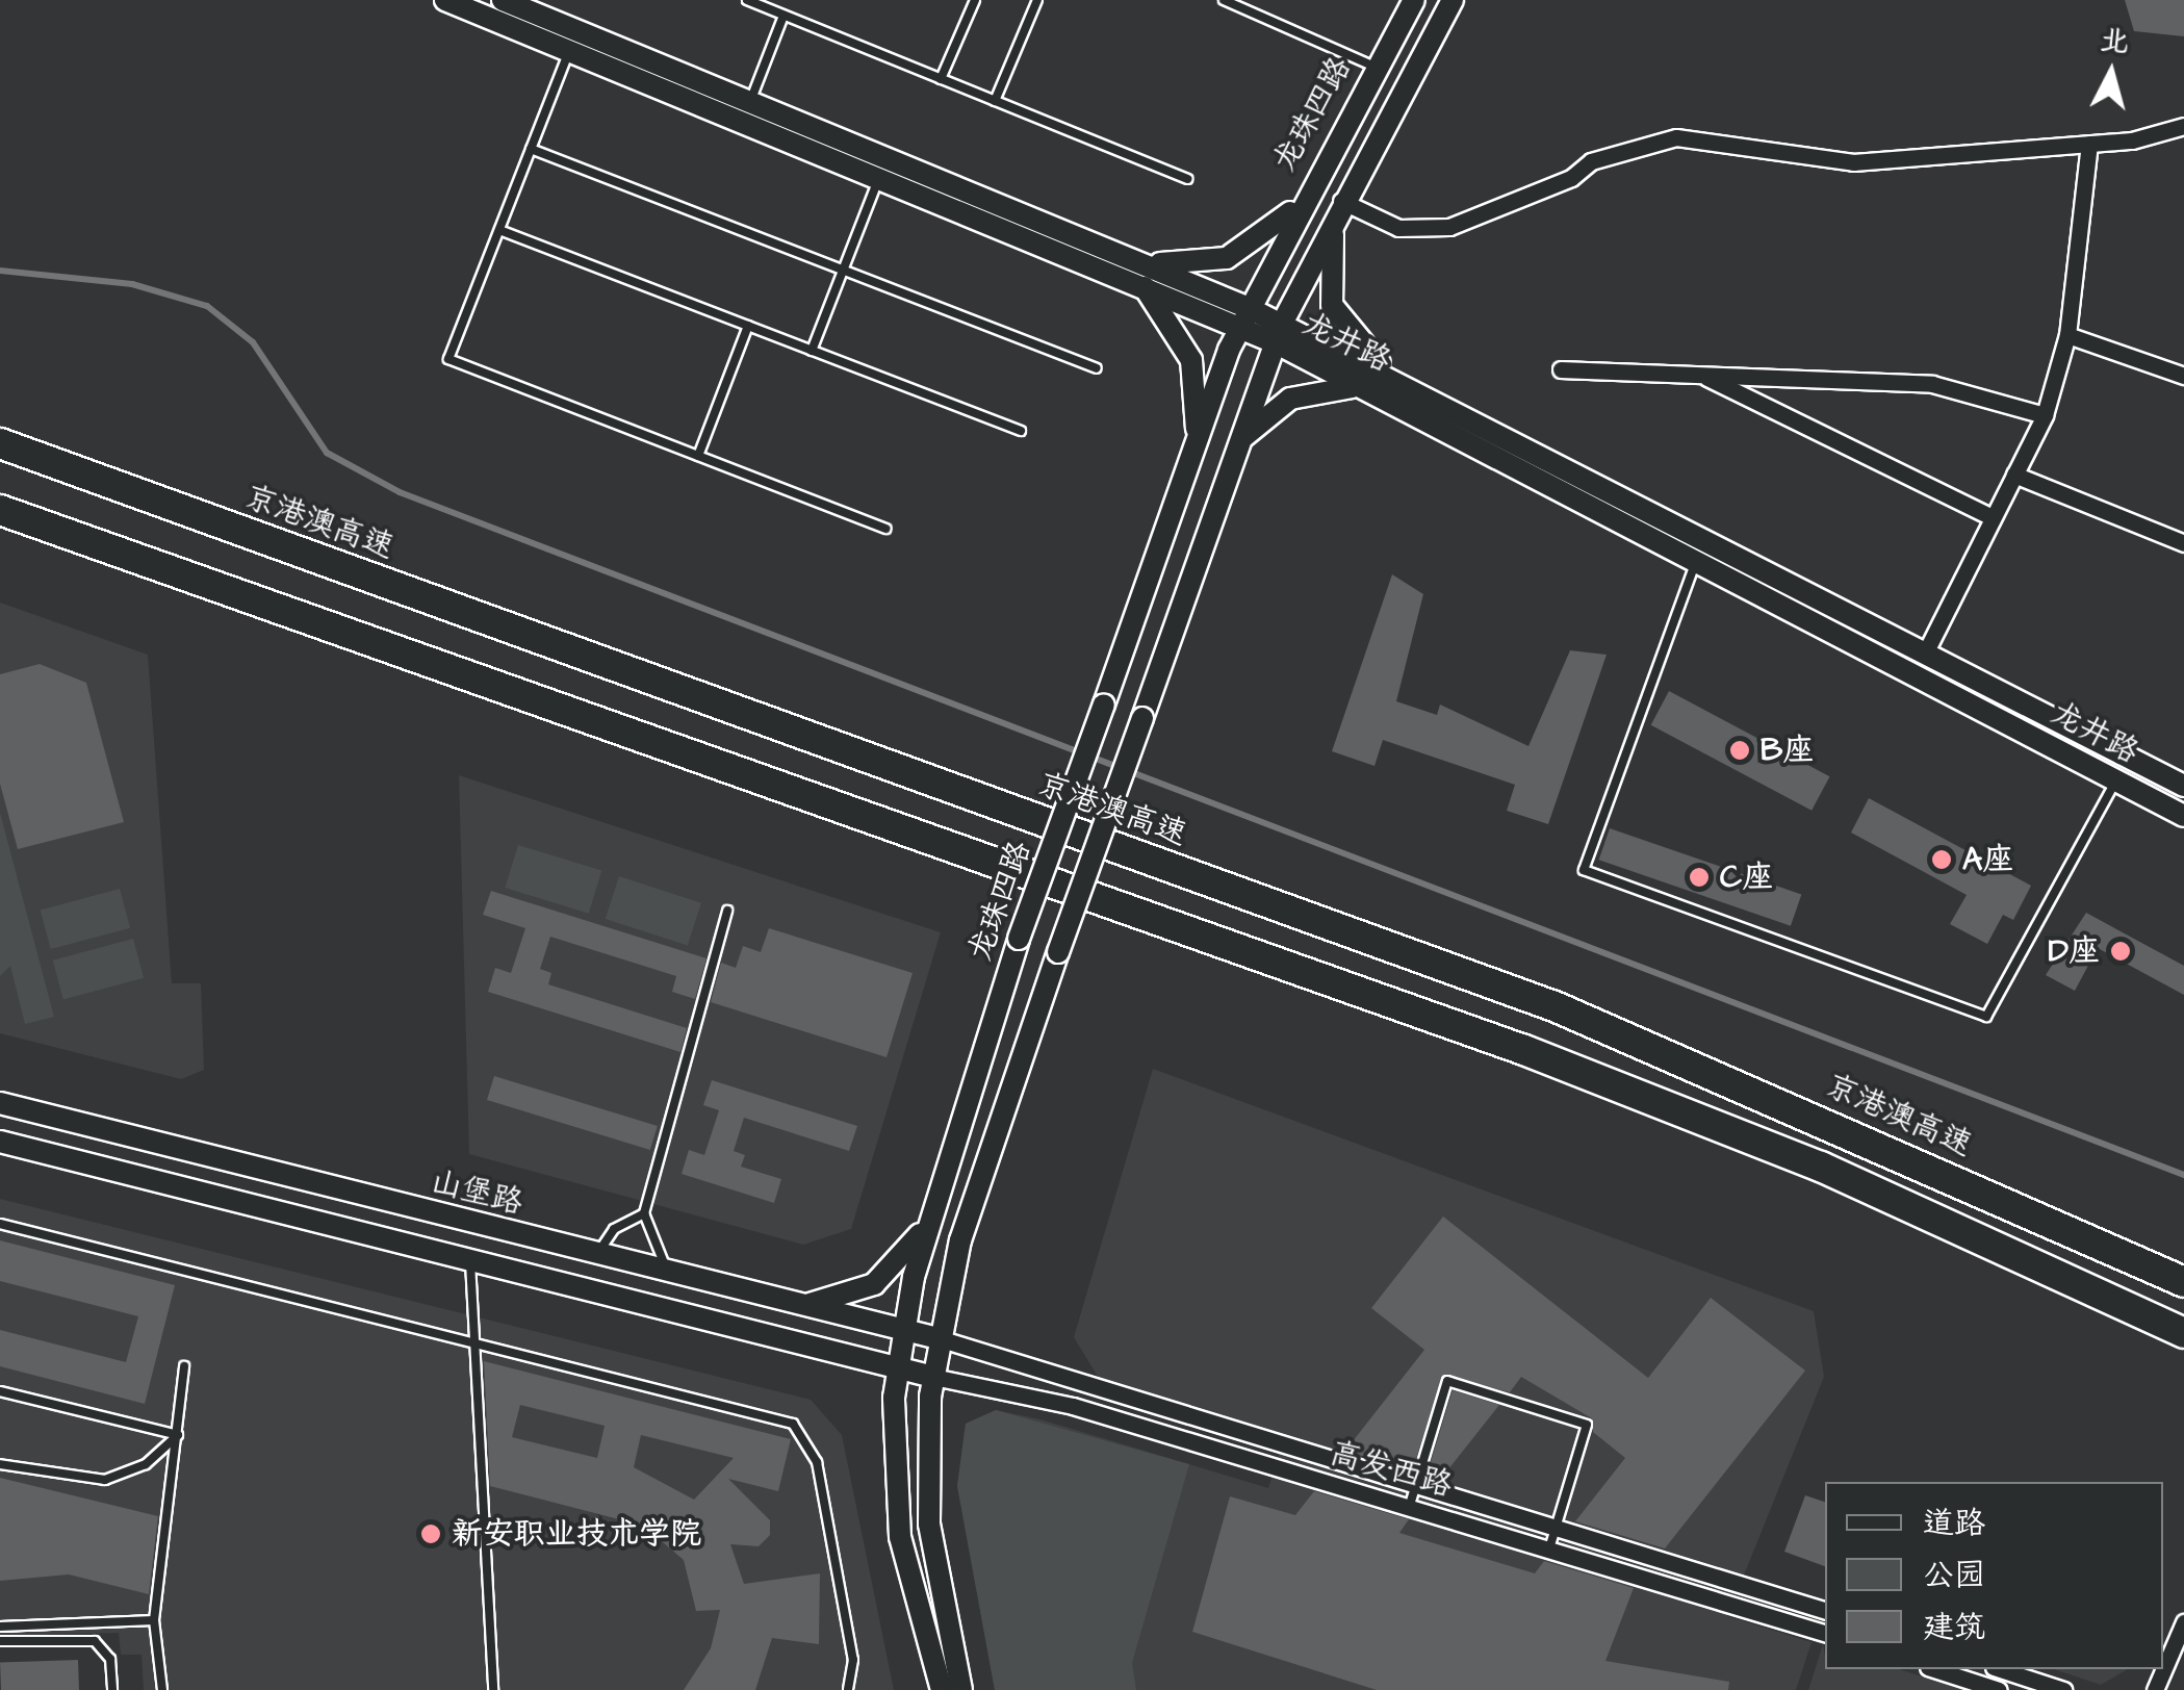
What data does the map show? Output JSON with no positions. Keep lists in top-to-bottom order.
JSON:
{
  "streets": {
    "highway": ["京港澳高速"],
    "main road": ["龙珠四路", "龙井路", "山堡路"],
    "street": ["高发西路"]
  },
  "crossings": [
    ["龙珠四路", "龙井路"],
    ["龙珠四路", "山堡路"],
    ["龙珠四路", "高发西路"],
    ["山堡路", "高发西路"]
  ],
  "places": [
    "B座",
    "A座",
    "C座",
    "D座",
    "新安职业技术学院"
  ],
  "legend": ["道路", "公园", "建筑"],
  "north": "top"
}
